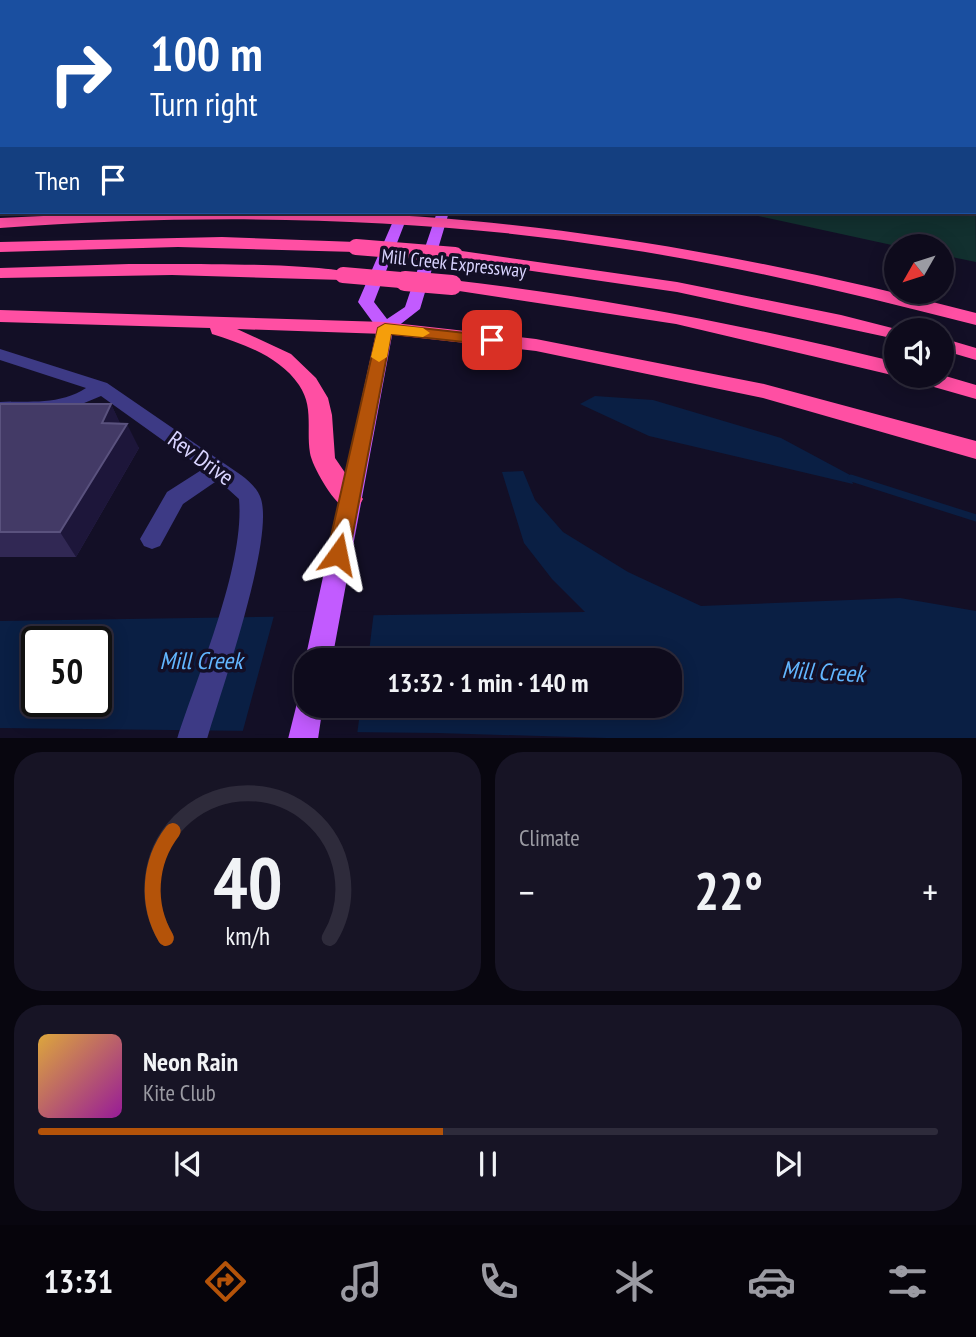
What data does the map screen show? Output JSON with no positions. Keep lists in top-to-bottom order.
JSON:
{
  "streets": {
    "highway": ["Mill Creek Expressway"],
    "street": ["Rev Drive"]
  },
  "water": ["Mill Creek"],
  "north": "bottom left",
  "page": {
    "turn": ["100 m", "Turn right"],
    "then": "Then",
    "limit": "50",
    "trip": "13:32 · 1 min · 140 m",
    "tile": "Climate",
    "heat": ["−", "22°", "+"],
    "song": ["Neon Rain", "Kite Club"],
    "tabs": "13:31",
    "gauge": ["40", "km/h"]
  }
}
